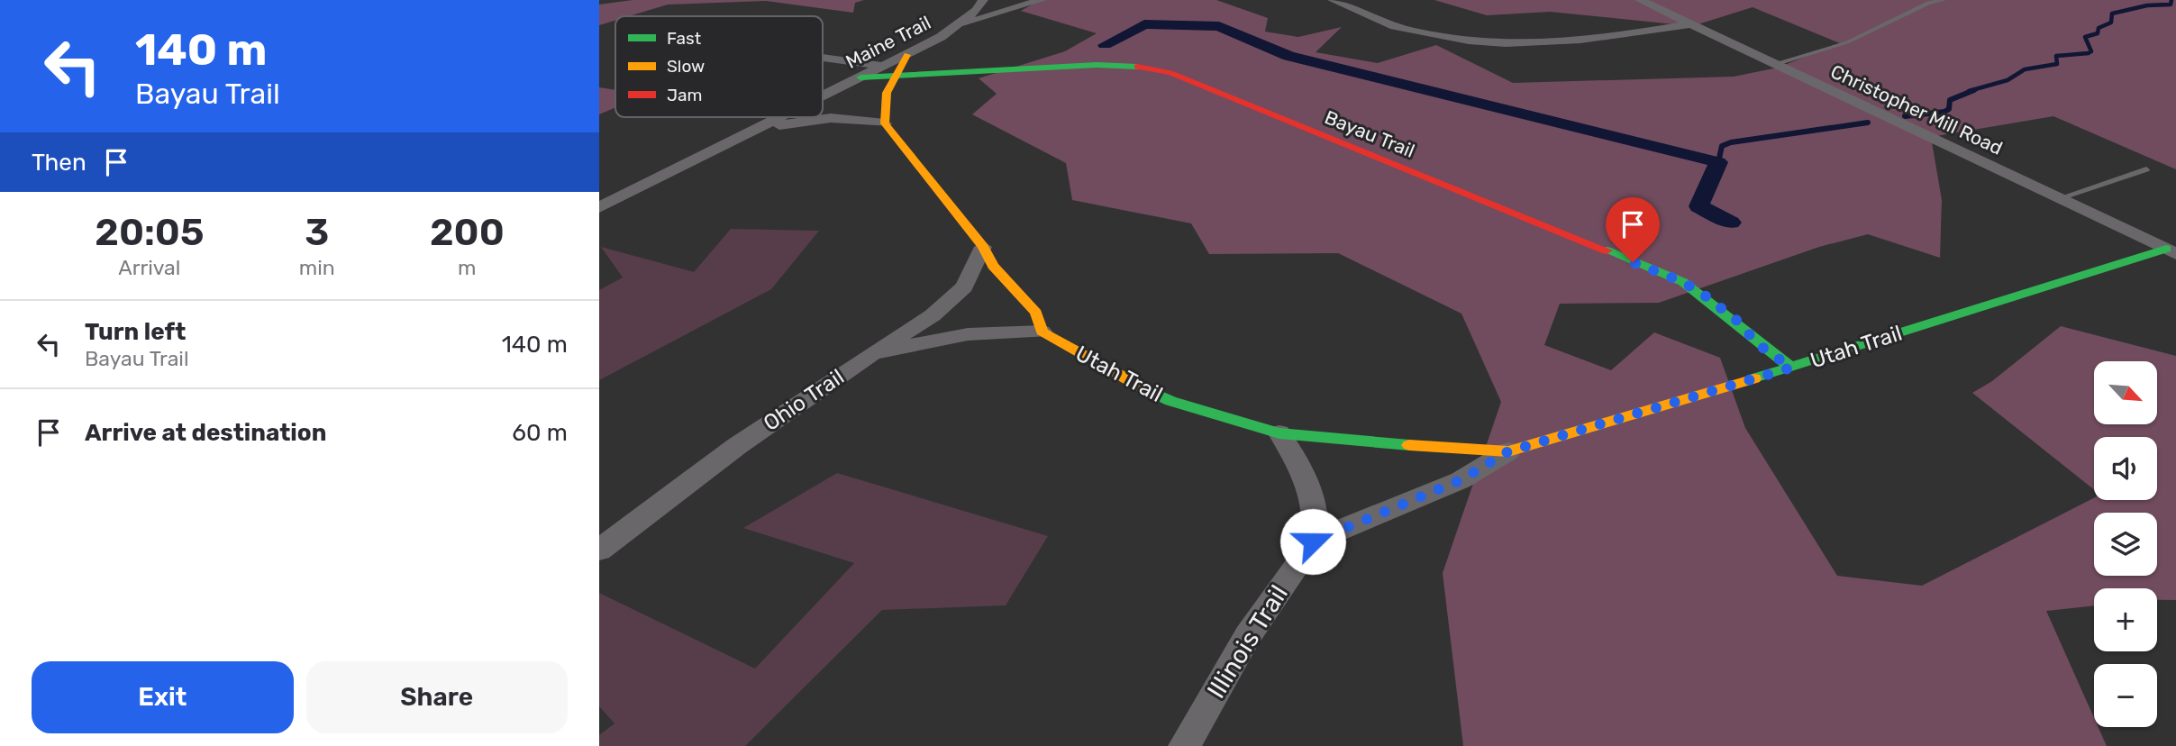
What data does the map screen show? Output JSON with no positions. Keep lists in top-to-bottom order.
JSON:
{
  "streets": {
    "street": [
      "Maine Trail",
      "Christopher Mill Road",
      "Bayau Trail",
      "Utah Trail",
      "Ohio Trail",
      "Illinois Trail"
    ]
  },
  "crossings": [
    ["Christopher Mill Road", "Utah Trail"],
    ["Bayau Trail", "Utah Trail"],
    ["Utah Trail", "Ohio Trail"],
    ["Utah Trail", "Illinois Trail"]
  ],
  "legend": ["Fast", "Slow", "Jam"],
  "north": "bottom right",
  "page": {
    "turn": ["140 m", "Bayau Trail"],
    "then": "Then",
    "eta": [
      "20:05",
      "Arrival",
      "3",
      "min",
      "200",
      "m"
    ],
    "list": [
      {
        "name": "Turn left",
        "note": "Bayau Trail",
        "value": "140 m"
      },
      {
        "name": "Arrive at destination",
        "value": "60 m"
      }
    ],
    "map_buttons": ["+", "−"],
    "buttons": ["Exit", "Share"]
  }
}
